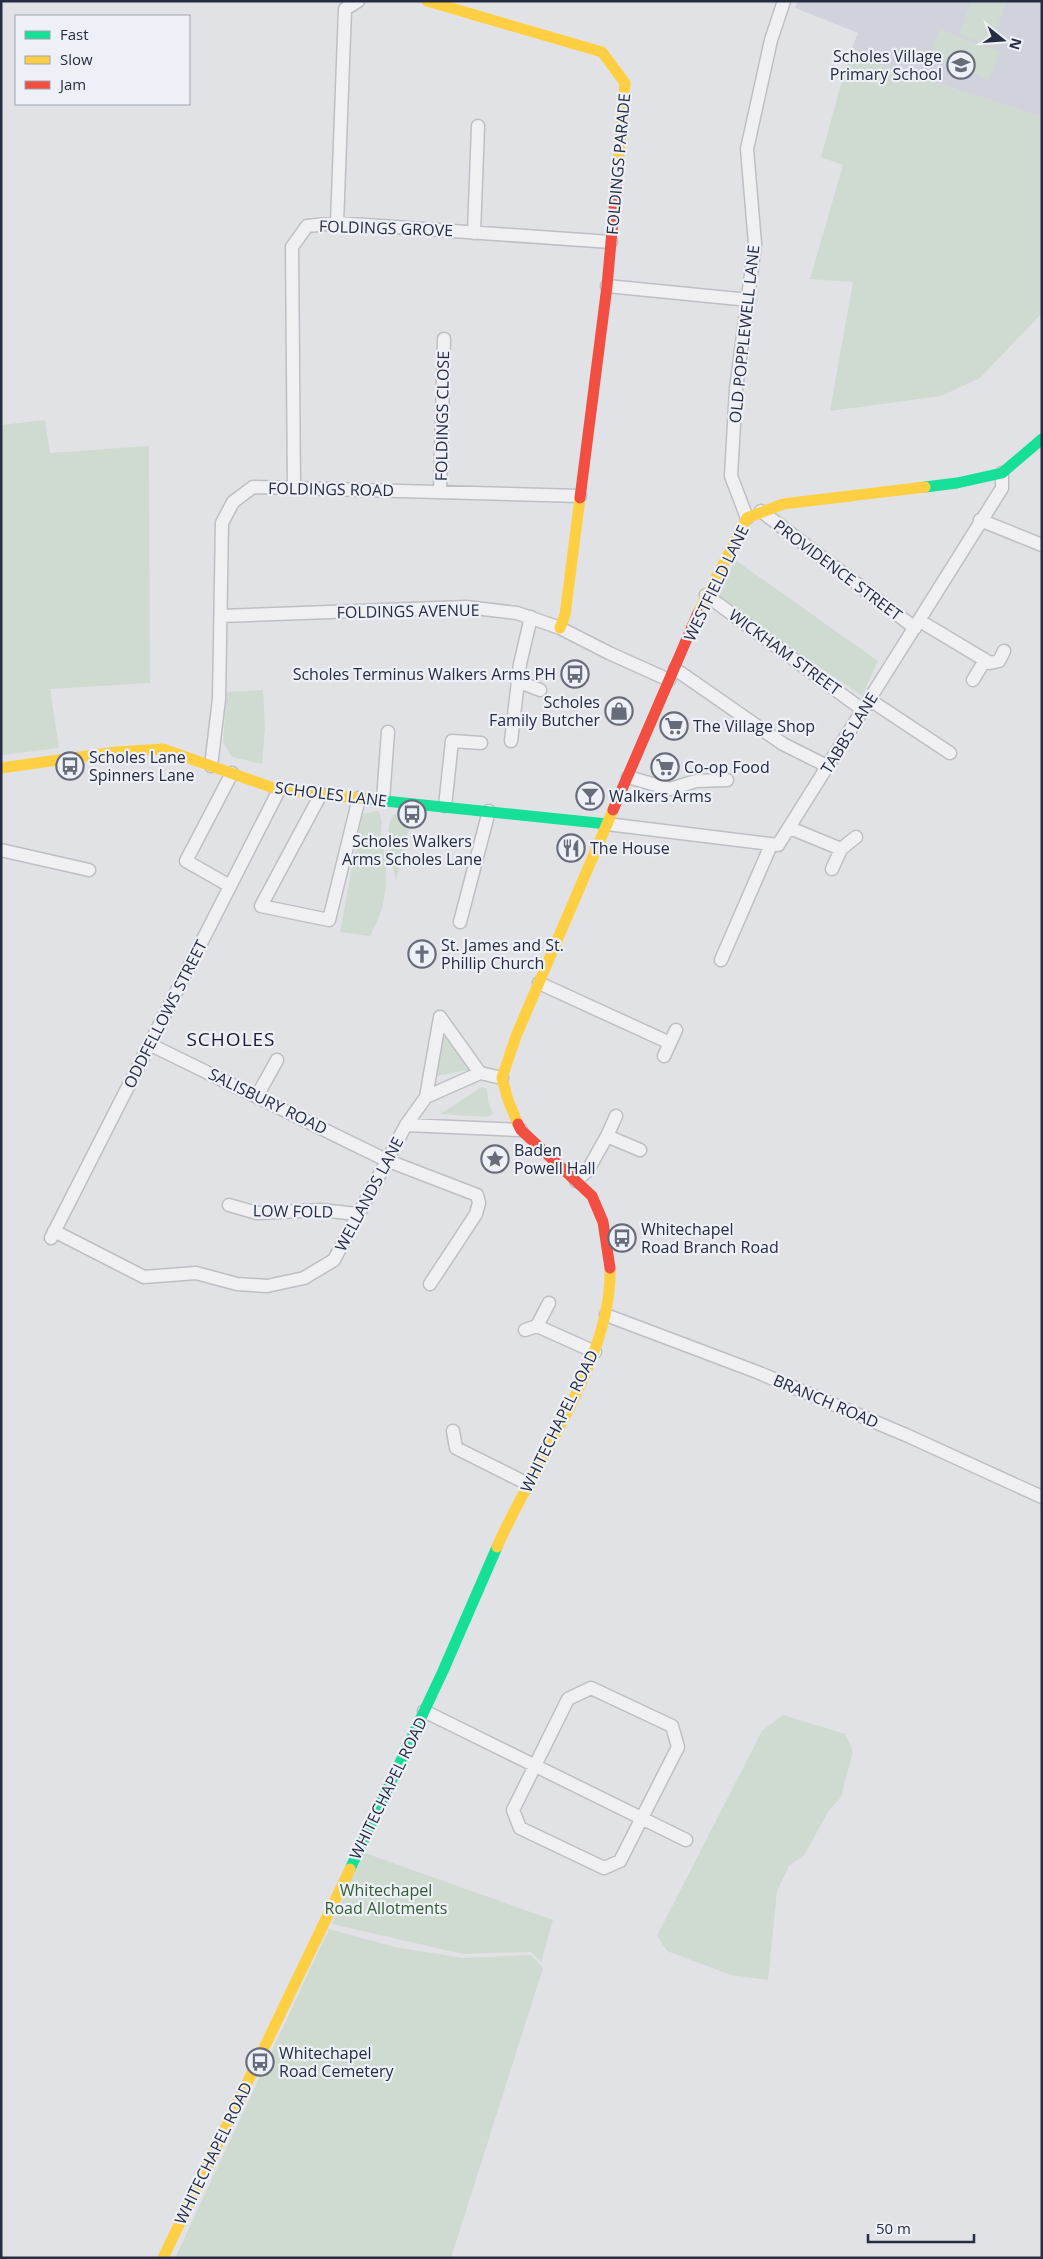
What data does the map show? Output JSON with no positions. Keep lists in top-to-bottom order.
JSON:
{
  "streets": {
    "main road": [
      "FOLDINGS PARADE",
      "WESTFIELD LANE",
      "SCHOLES LANE",
      "WHITECHAPEL ROAD"
    ],
    "street": [
      "FOLDINGS GROVE",
      "OLD POPPLEWELL LANE",
      "FOLDINGS CLOSE",
      "FOLDINGS ROAD",
      "PROVIDENCE STREET",
      "FOLDINGS AVENUE",
      "WICKHAM STREET",
      "TABBS LANE",
      "ODDFELLOWS STREET",
      "SALISBURY ROAD",
      "WELLANDS LANE",
      "LOW FOLD",
      "BRANCH ROAD"
    ]
  },
  "crossings": [
    ["FOLDINGS PARADE", "FOLDINGS GROVE"],
    ["FOLDINGS PARADE", "FOLDINGS ROAD"],
    ["FOLDINGS PARADE", "FOLDINGS AVENUE"],
    ["FOLDINGS GROVE", "FOLDINGS ROAD"],
    ["OLD POPPLEWELL LANE", "WESTFIELD LANE"],
    ["FOLDINGS CLOSE", "FOLDINGS ROAD"],
    ["FOLDINGS ROAD", "FOLDINGS AVENUE"],
    ["FOLDINGS ROAD", "SCHOLES LANE"],
    ["PROVIDENCE STREET", "WESTFIELD LANE"],
    ["PROVIDENCE STREET", "TABBS LANE"],
    ["WESTFIELD LANE", "FOLDINGS AVENUE"],
    ["WESTFIELD LANE", "WICKHAM STREET"],
    ["WESTFIELD LANE", "TABBS LANE"],
    ["WESTFIELD LANE", "SCHOLES LANE"],
    ["FOLDINGS AVENUE", "TABBS LANE"],
    ["WICKHAM STREET", "TABBS LANE"],
    ["SCHOLES LANE", "ODDFELLOWS STREET"],
    ["ODDFELLOWS STREET", "SALISBURY ROAD"],
    ["ODDFELLOWS STREET", "WELLANDS LANE"],
    ["SALISBURY ROAD", "WELLANDS LANE"],
    ["WELLANDS LANE", "LOW FOLD"],
    ["BRANCH ROAD", "WHITECHAPEL ROAD"]
  ],
  "districts": ["SCHOLES"],
  "parks": ["Whitechapel Road Allotments"],
  "places": {
    "school or university": ["Scholes Village Primary School"],
    "bus stop": [
      "Scholes Terminus Walkers Arms PH",
      "Scholes Lane Spinners Lane",
      "Scholes Walkers Arms Scholes Lane",
      "Whitechapel Road Branch Road",
      "Whitechapel Road Cemetery"
    ],
    "shop": ["Scholes Family Butcher"],
    "supermarket": ["The Village Shop", "Co-op Food"],
    "bar": ["Walkers Arms"],
    "restaurant": ["The House"],
    "church": ["St. James and St. Phillip Church"],
    "place": ["Baden Powell Hall"]
  },
  "legend": ["Fast", "Slow", "Jam"],
  "scale_bar": "50 m",
  "north": "right"
}
